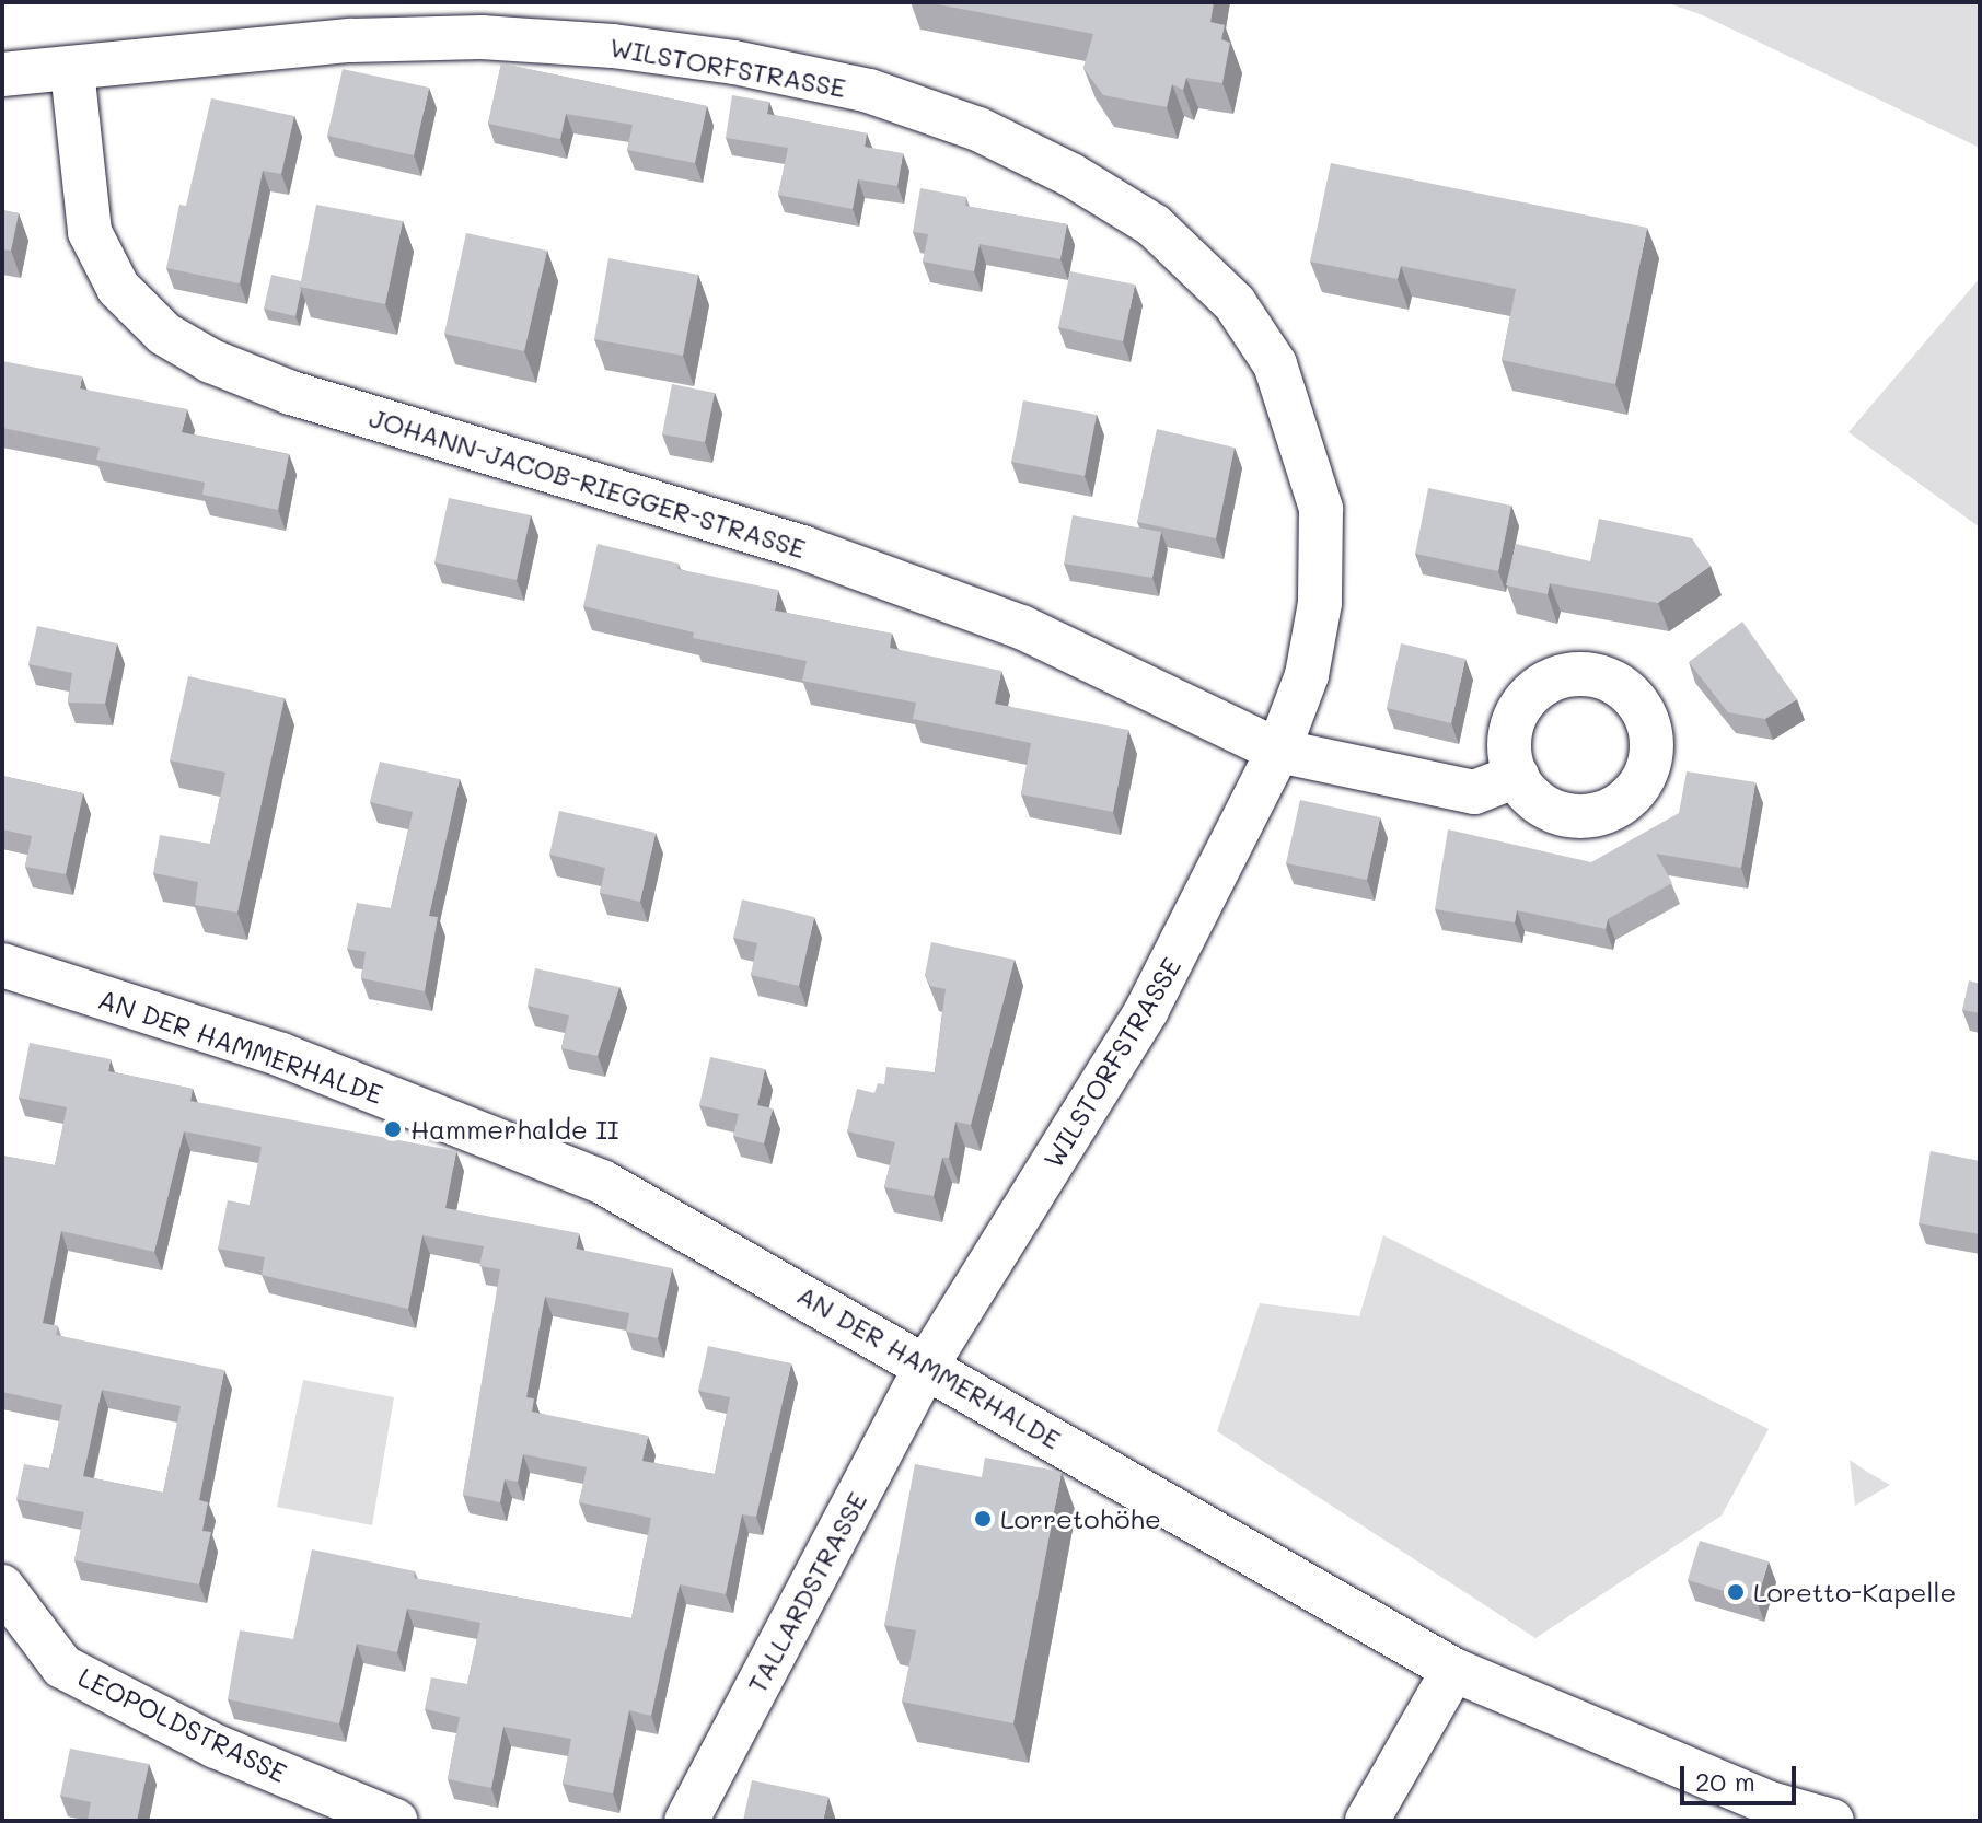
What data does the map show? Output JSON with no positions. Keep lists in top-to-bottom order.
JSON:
{
  "streets": {
    "street": [
      "WILSTORFSTRASSE",
      "JOHANN-JACOB-RIEGGER-STRASSE",
      "AN DER HAMMERHALDE",
      "TALLARDSTRASSE",
      "LEOPOLDSTRASSE"
    ]
  },
  "crossings": [
    ["WILSTORFSTRASSE", "JOHANN-JACOB-RIEGGER-STRASSE"],
    ["WILSTORFSTRASSE", "AN DER HAMMERHALDE"],
    ["WILSTORFSTRASSE", "TALLARDSTRASSE"],
    ["AN DER HAMMERHALDE", "TALLARDSTRASSE"]
  ],
  "places": ["Hammerhalde II", "Lorretohöhe", "Loretto-Kapelle"],
  "scale_bar": "20 m"
}
